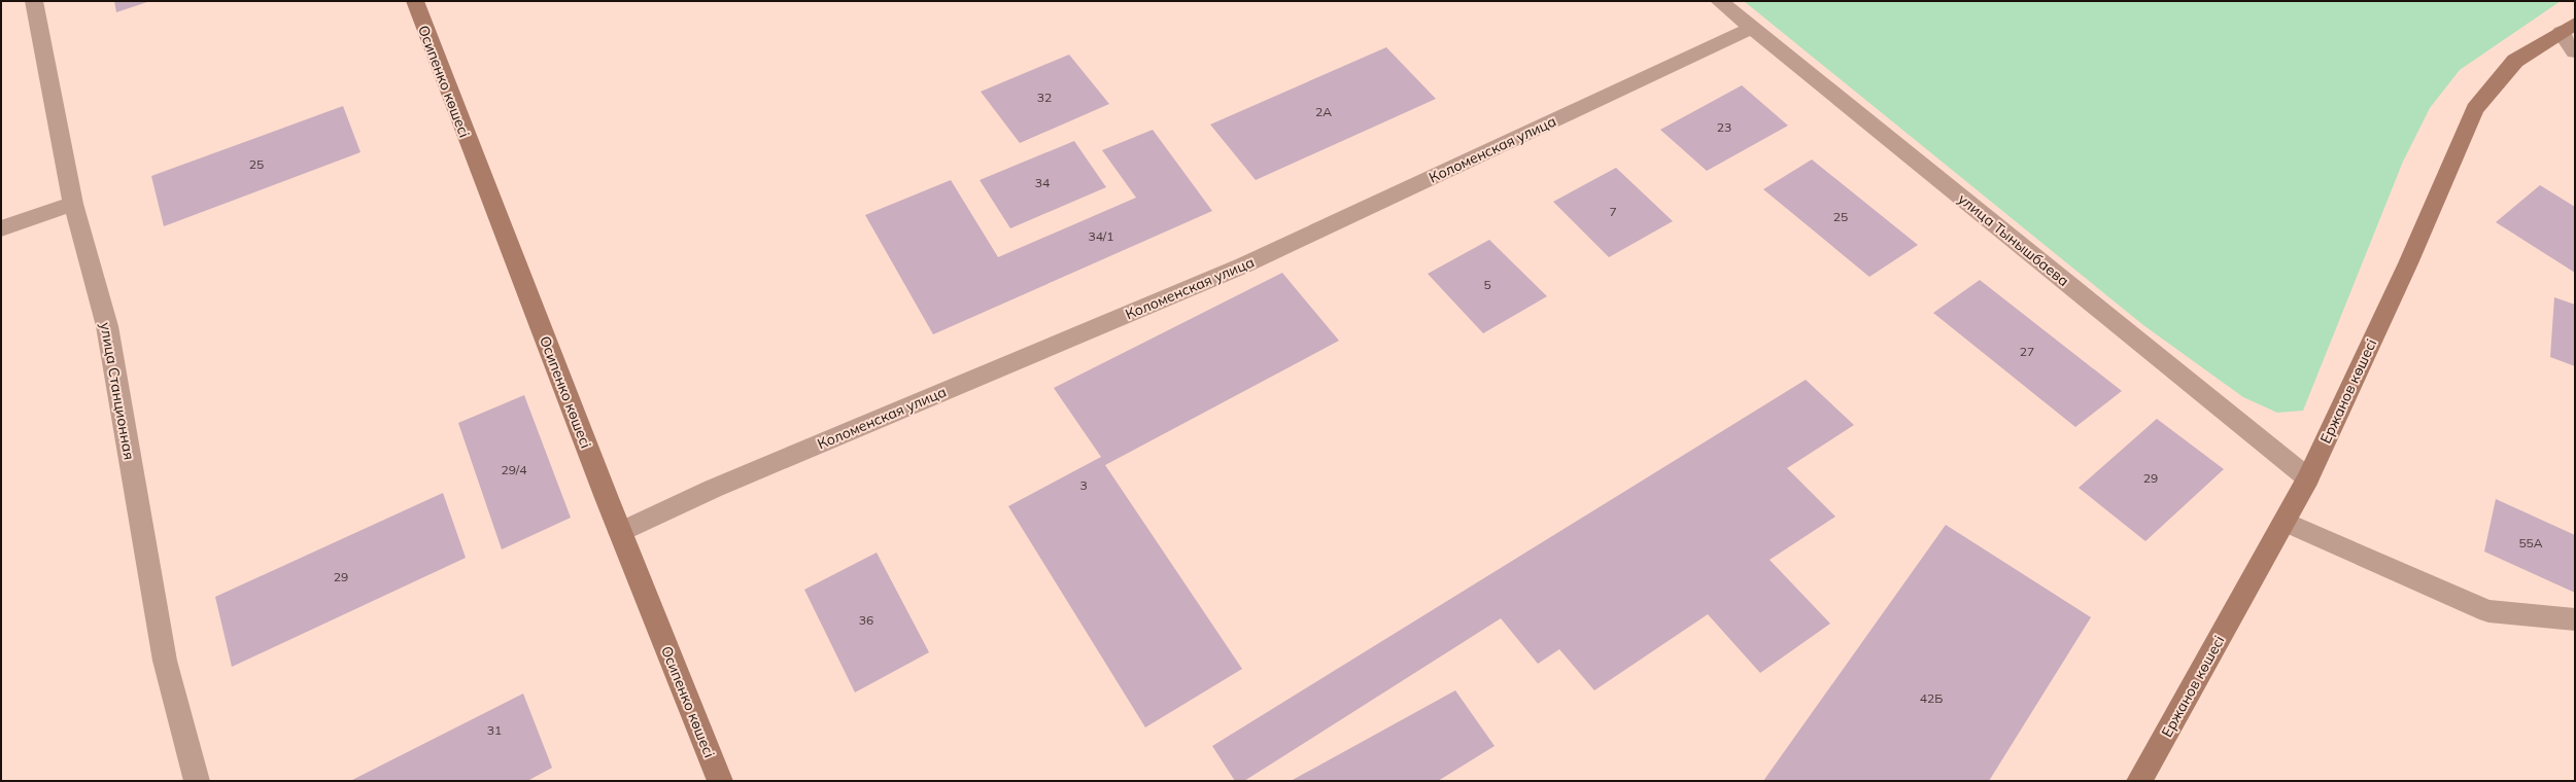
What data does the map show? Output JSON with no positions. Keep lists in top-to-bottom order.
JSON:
{
  "streets": {
    "main road": ["Осипенко көшесі", "Ержанов көшесі"],
    "street": ["Коломенская улица", "улица Тынышбаева", "улица Станционная"]
  },
  "crossings": [
    ["Осипенко көшесі", "Коломенская улица"],
    ["Коломенская улица", "улица Тынышбаева"],
    ["улица Тынышбаева", "Ержанов көшесі"]
  ],
  "house_numbers": [
    "32",
    "2А",
    "23",
    "25",
    "34",
    "7",
    "25",
    "34/1",
    "5",
    "27",
    "29/4",
    "29",
    "3",
    "55А",
    "29",
    "36",
    "42Б",
    "31"
  ]
}
